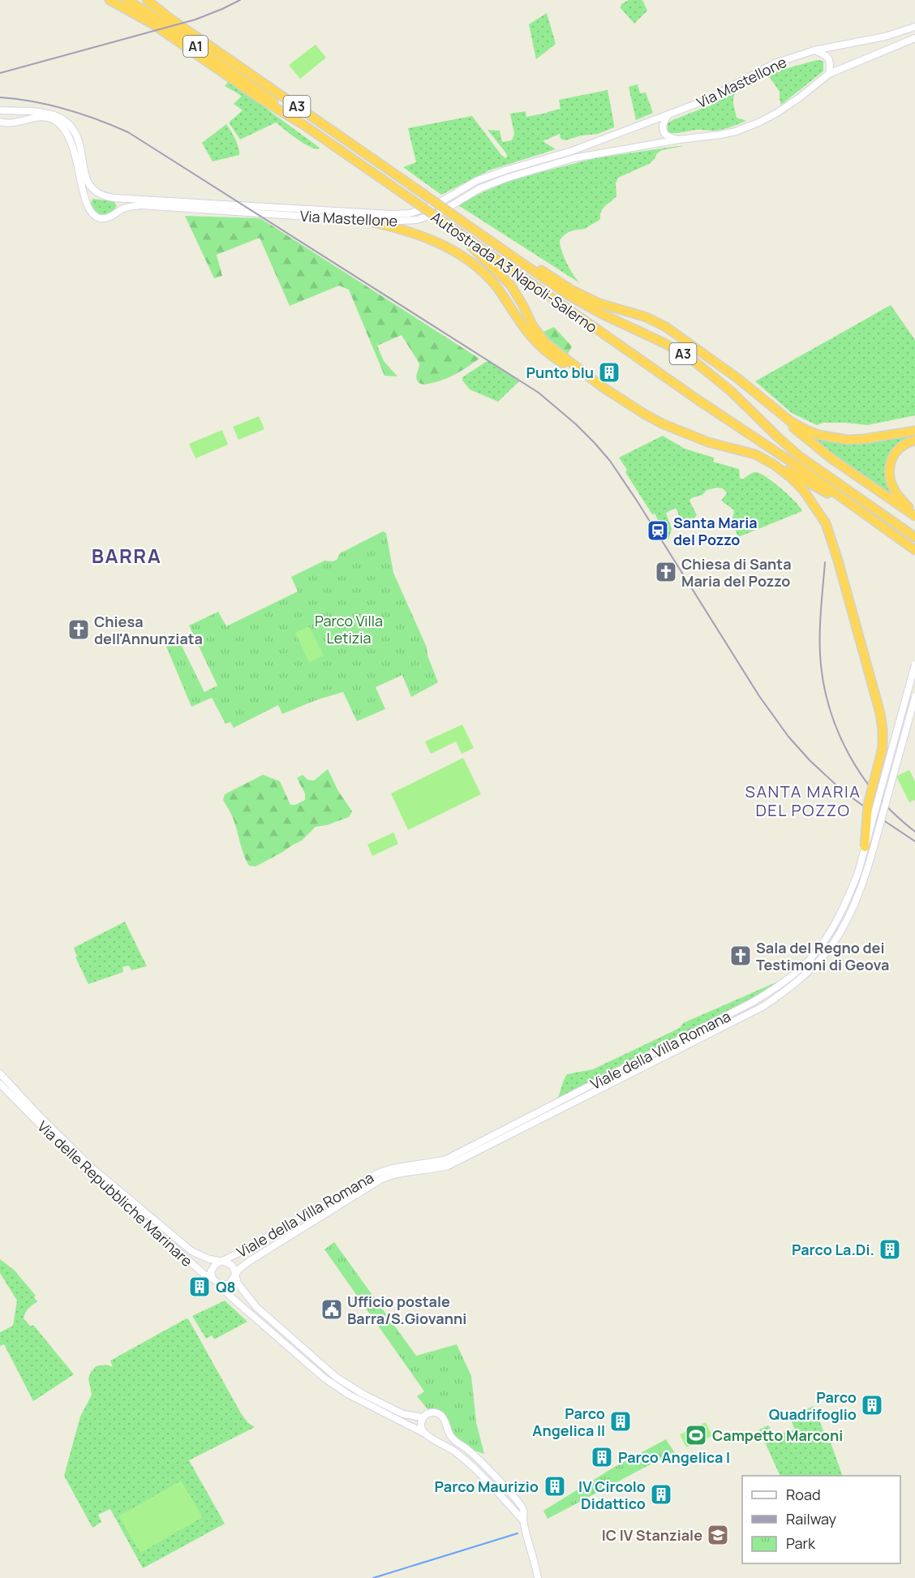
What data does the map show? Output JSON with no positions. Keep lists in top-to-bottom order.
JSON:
{
  "streets": {
    "highway": ["A1", "A3", "Autostrada A3 Napoli-Salerno"],
    "main road": ["Viale della Villa Romana", "Via delle Repubbliche Marinare"],
    "street": ["Via Mastellone"]
  },
  "crossings": [
    ["A1", "Autostrada A3 Napoli-Salerno"],
    ["A3", "Autostrada A3 Napoli-Salerno"],
    ["A3", "Viale della Villa Romana"],
    ["Viale della Villa Romana", "Via delle Repubbliche Marinare"]
  ],
  "districts": ["BARRA", "SANTA MARIA DEL POZZO"],
  "parks": ["Parco Villa Letizia"],
  "places": {
    "building": [
      "Punto blu",
      "Parco La.Di.",
      "Q8",
      "Parco Quadrifoglio",
      "Parco Angelica II",
      "Parco Angelica I",
      "Parco Maurizio",
      "IV Circolo Didattico"
    ],
    "station": ["Santa Maria del Pozzo"],
    "church": ["Chiesa di Santa Maria del Pozzo", "Chiesa dell'Annunziata", "Sala del Regno dei Testimoni di Geova"],
    "public building": ["Ufficio postale Barra/S.Giovanni"],
    "sports": ["Campetto Marconi"],
    "school or university": ["IC IV Stanziale"]
  },
  "legend": ["Road", "Railway", "Park"]
}
